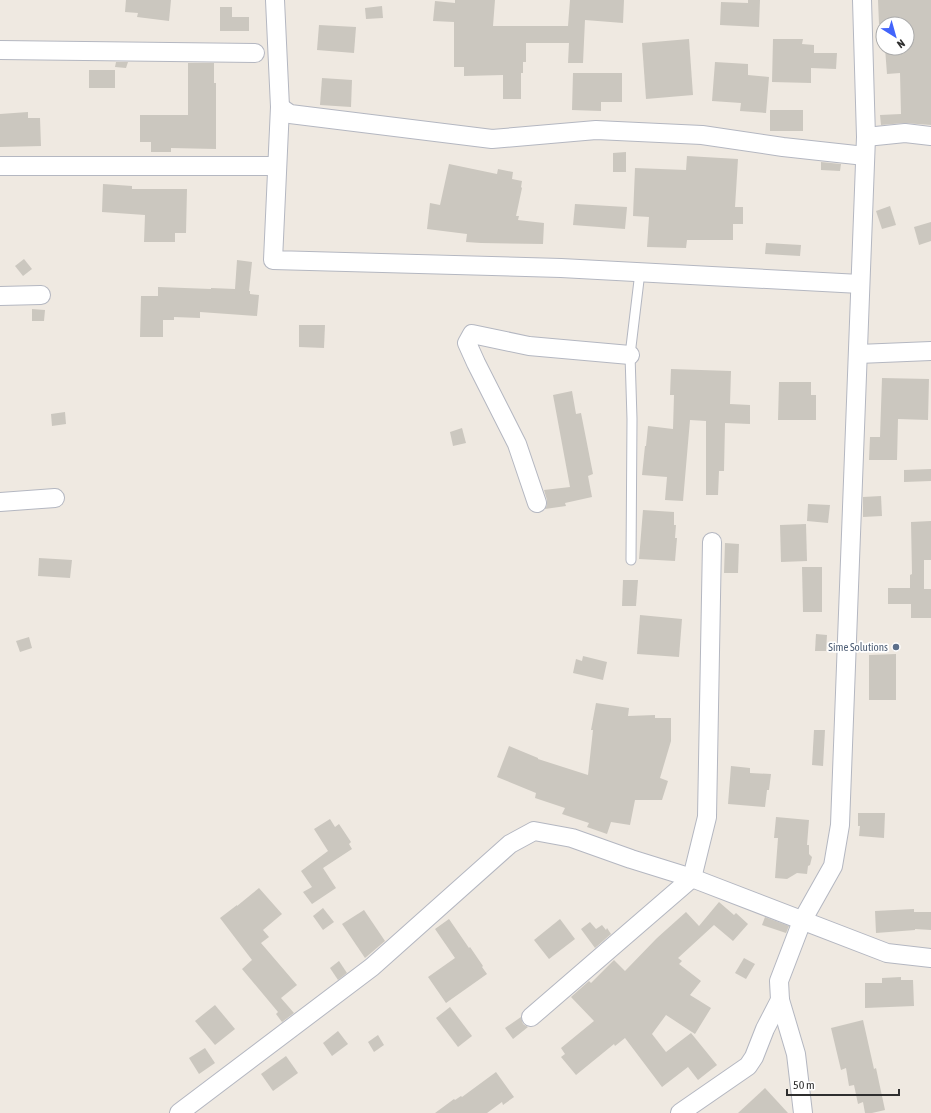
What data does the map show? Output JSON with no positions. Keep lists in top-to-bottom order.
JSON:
{
  "places": ["Sime Solutions"],
  "scale_bar": "50 m",
  "north": "bottom right"
}
